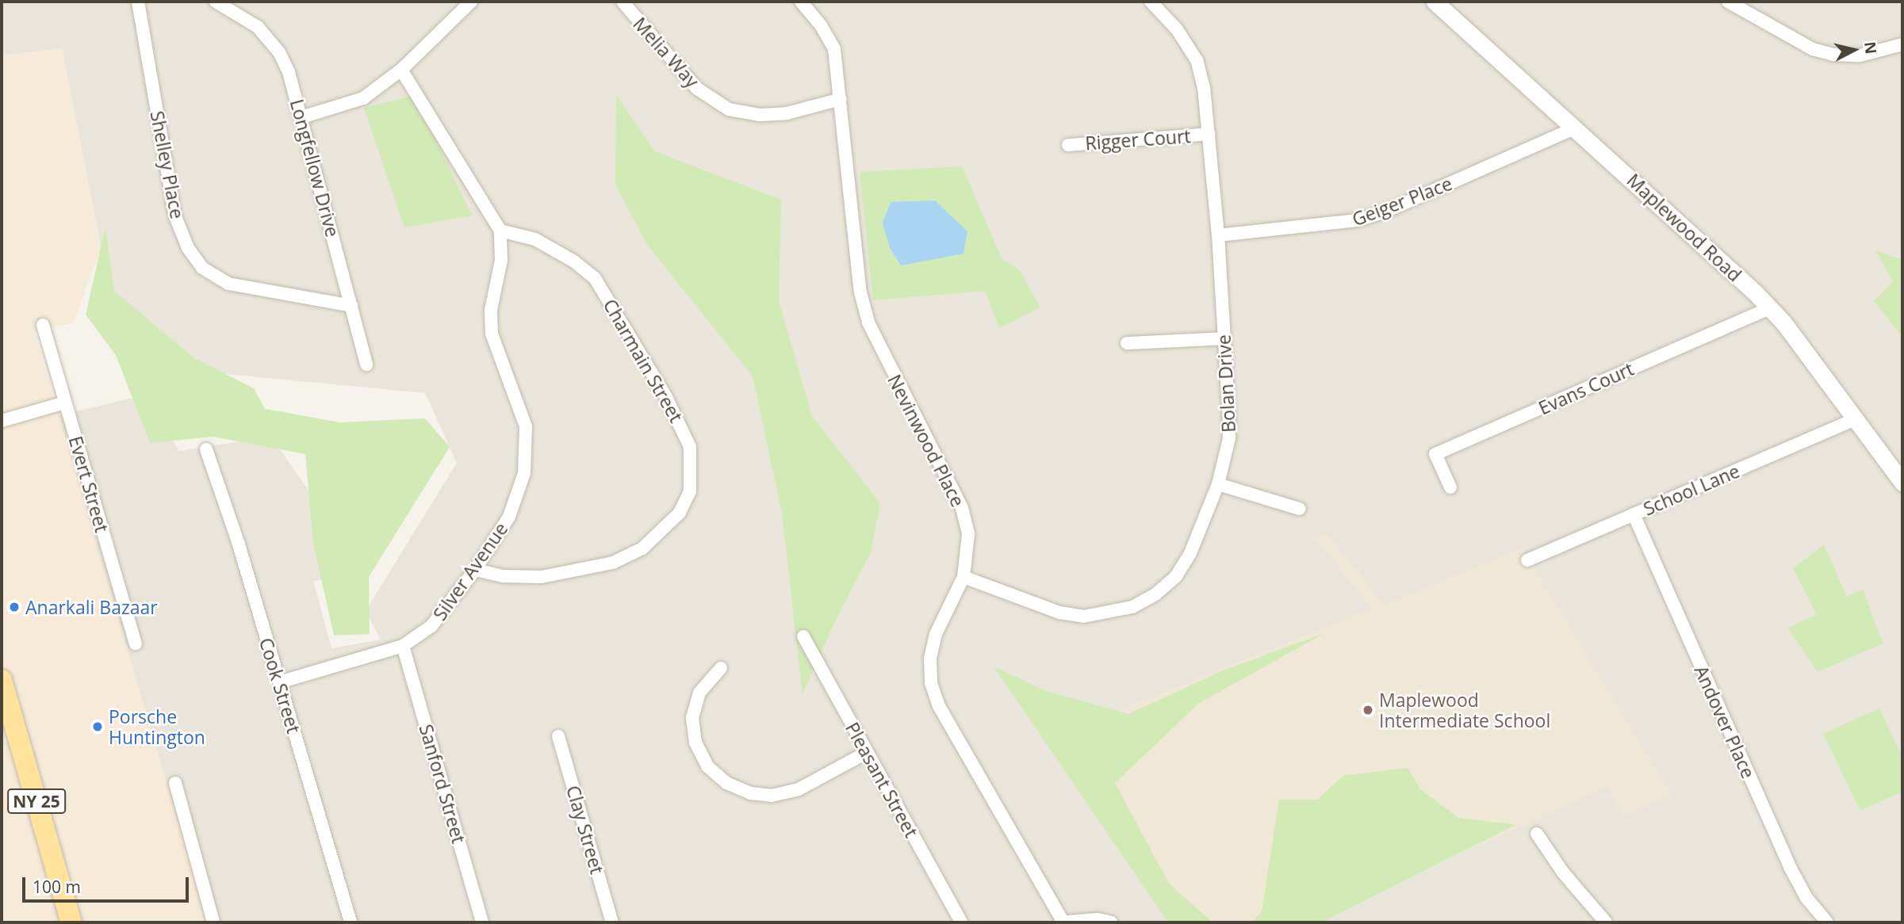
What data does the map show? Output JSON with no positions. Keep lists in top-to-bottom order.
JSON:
{
  "streets": {
    "main road": ["NY 25"],
    "street": [
      "Melia Way",
      "Rigger Court",
      "Shelley Place",
      "Longfellow Drive",
      "Geiger Place",
      "Maplewood Road",
      "Charmain Street",
      "Bolan Drive",
      "Evans Court",
      "Nevinwood Place",
      "Evert Street",
      "School Lane",
      "Silver Avenue",
      "Cook Street",
      "Andover Place",
      "Pleasant Street",
      "Sanford Street",
      "Clay Street"
    ]
  },
  "crossings": [
    ["Melia Way", "Nevinwood Place"],
    ["Rigger Court", "Bolan Drive"],
    ["Shelley Place", "Longfellow Drive"],
    ["Geiger Place", "Maplewood Road"],
    ["Geiger Place", "Bolan Drive"],
    ["Maplewood Road", "Evans Court"],
    ["Maplewood Road", "School Lane"],
    ["Charmain Street", "Silver Avenue"],
    ["Bolan Drive", "Nevinwood Place"],
    ["School Lane", "Andover Place"],
    ["Silver Avenue", "Cook Street"],
    ["Silver Avenue", "Sanford Street"]
  ],
  "places": ["Anarkali Bazaar", "Maplewood Intermediate School", "Porsche Huntington"],
  "scale_bar": "100 m",
  "north": "right"
}
